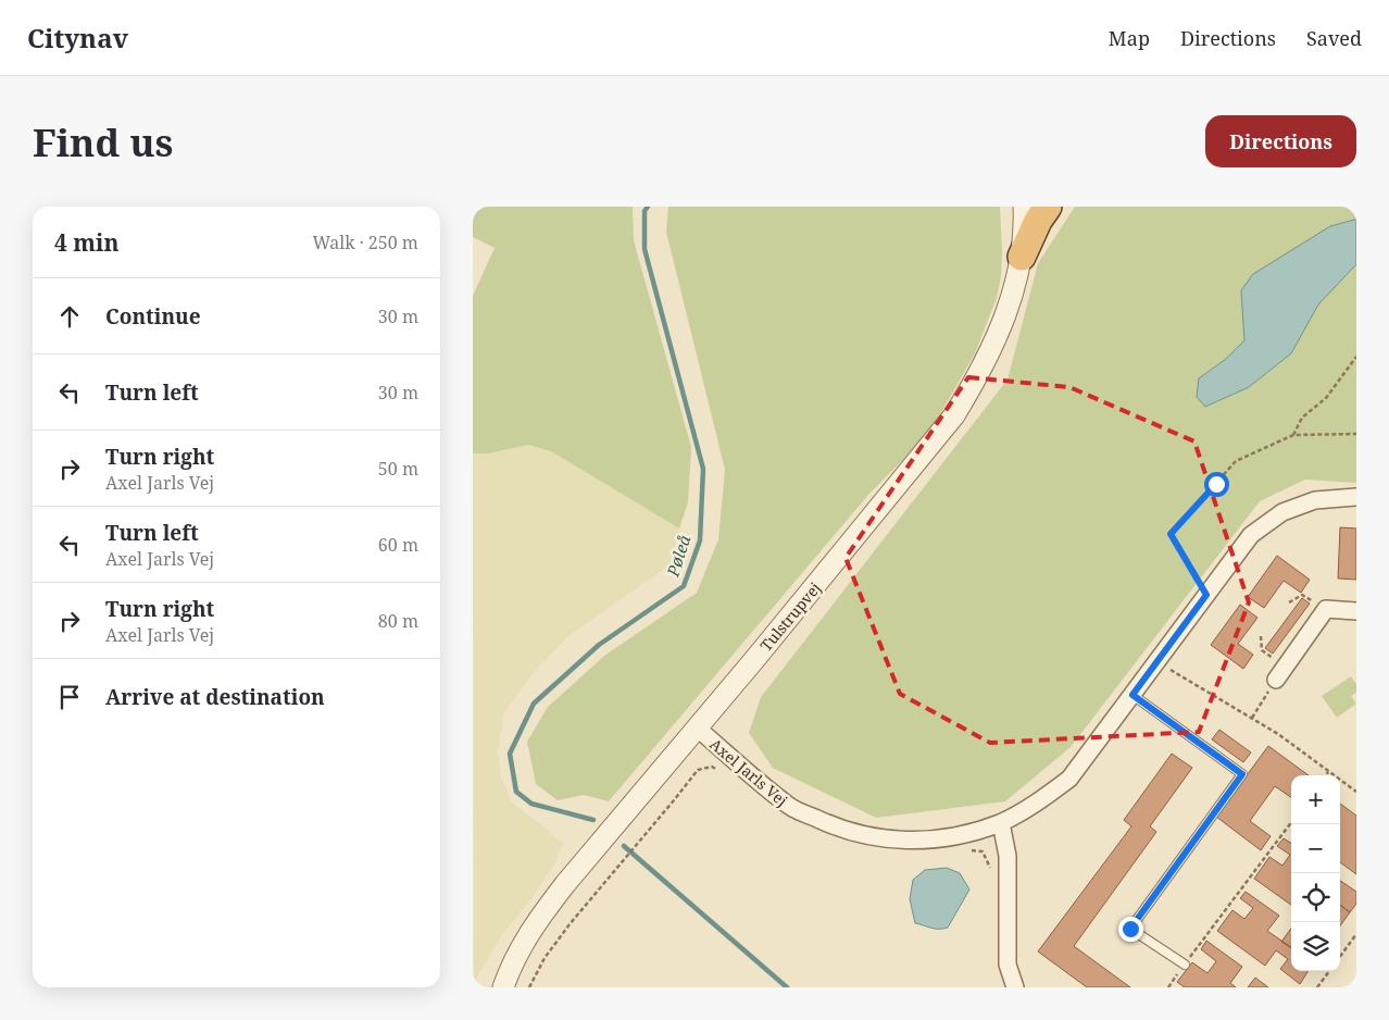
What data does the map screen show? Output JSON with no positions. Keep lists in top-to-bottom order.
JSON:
{
  "streets": {
    "street": ["Tulstrupvej", "Axel Jarls Vej"]
  },
  "crossings": [
    ["Tulstrupvej", "Axel Jarls Vej"]
  ],
  "water": ["Pøleå"],
  "page": {
    "header": "Citynav",
    "nav": ["Map", "Directions", "Saved"],
    "buttons": "Directions",
    "title": "Find us",
    "heading": ["4 min", "Walk · 250 m"],
    "list": [
      ["Continue", "30 m"],
      ["Turn left", "30 m"],
      ["Turn right", "Axel Jarls Vej", "50 m"],
      ["Turn left", "Axel Jarls Vej", "60 m"],
      ["Turn right", "Axel Jarls Vej", "80 m"],
      "Arrive at destination"
    ],
    "map_buttons": ["+", "−"]
  }
}
